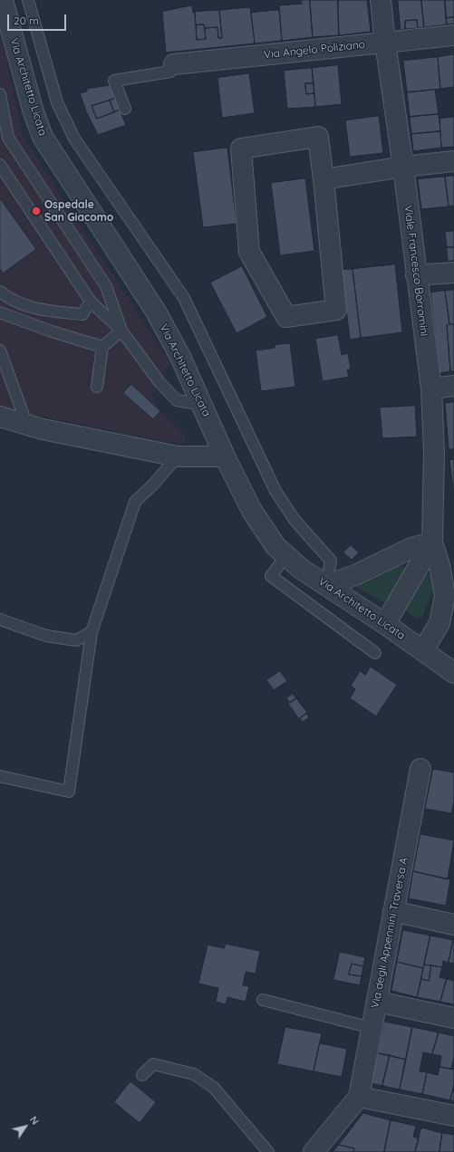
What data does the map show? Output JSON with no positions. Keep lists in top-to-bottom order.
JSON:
{
  "streets": {
    "street": [
      "Via Angelo Poliziano",
      "Via Architetto Licata",
      "Viale Francesco Borromini",
      "Via degli Appennini Traversa A"
    ]
  },
  "crossings": [
    ["Via Angelo Poliziano", "Viale Francesco Borromini"]
  ],
  "places": ["Ospedale San Giacomo"],
  "scale_bar": "20 m",
  "north": "top right"
}
